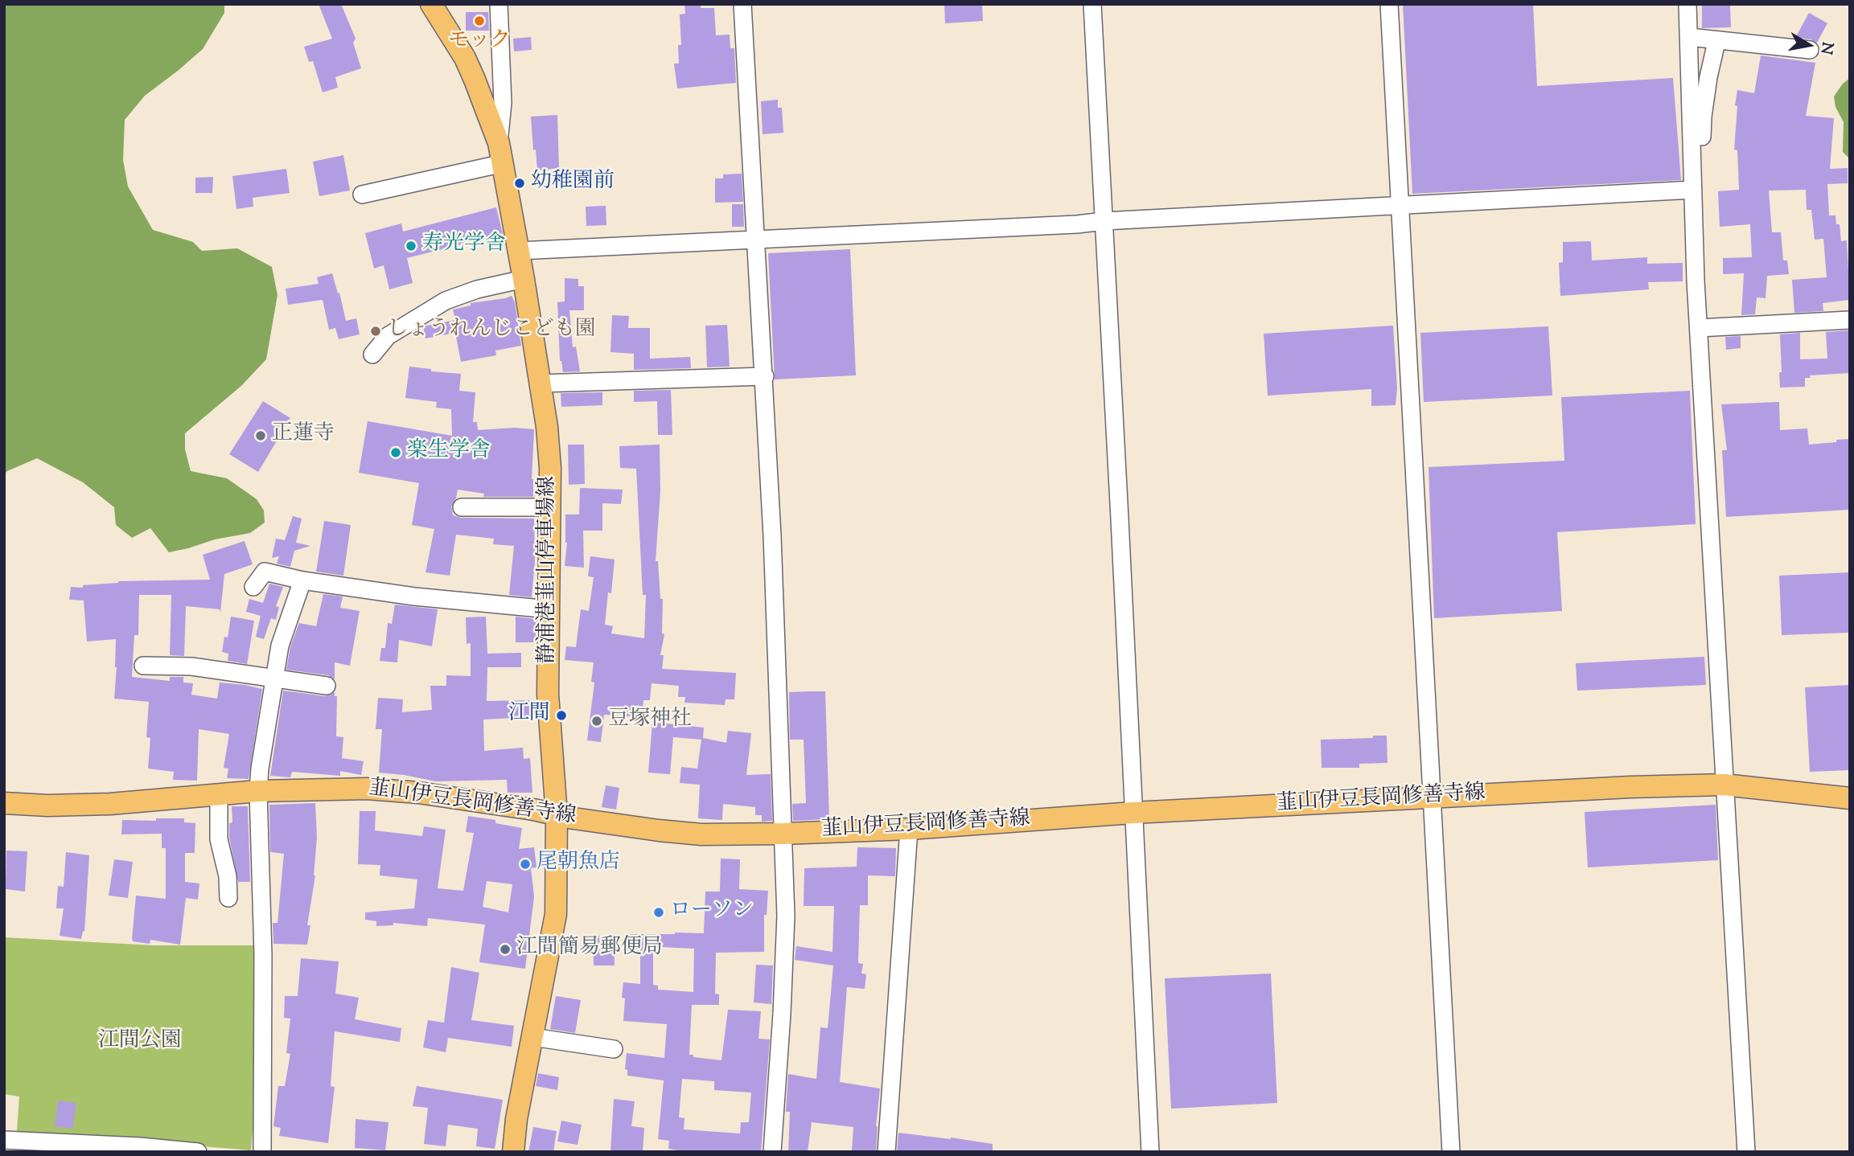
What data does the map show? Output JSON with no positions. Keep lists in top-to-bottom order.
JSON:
{
  "streets": {
    "main road": ["静浦港韮山停車場線", "韮山伊豆長岡修善寺線"]
  },
  "crossings": [
    ["静浦港韮山停車場線", "韮山伊豆長岡修善寺線"]
  ],
  "parks": ["江間公園"],
  "places": [
    "モック",
    "幼稚園前",
    "寿光学舎",
    "しょうれんじこども園",
    "正蓮寺",
    "楽生学舎",
    "江間",
    "豆塚神社",
    "尾朝魚店",
    "ローソン",
    "江間簡易郵便局"
  ],
  "north": "right"
}
